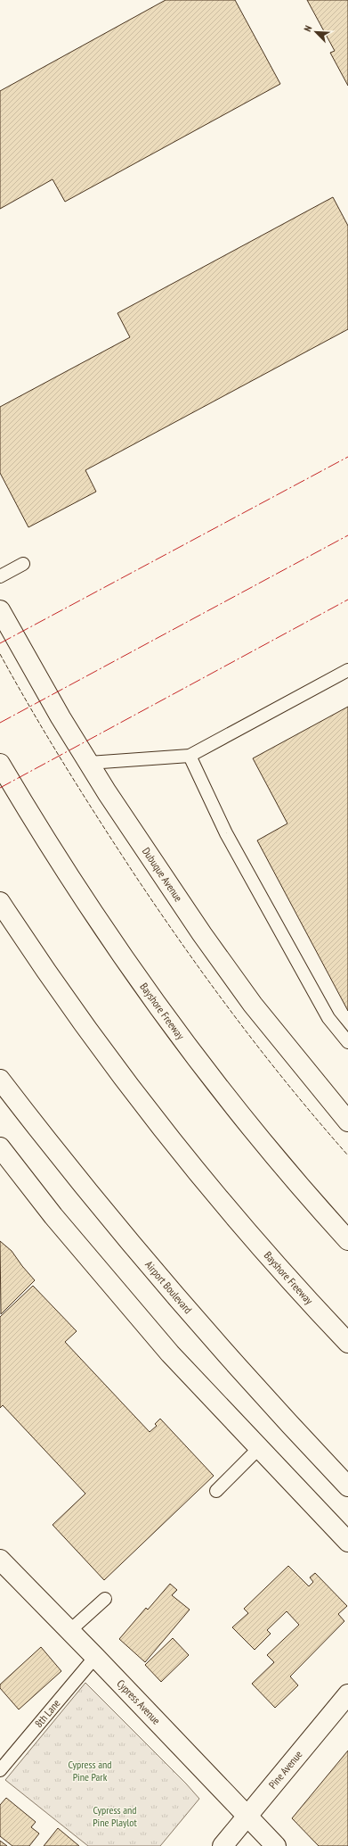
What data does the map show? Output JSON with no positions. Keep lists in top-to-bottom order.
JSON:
{
  "streets": {
    "main road": [
      "Dubuque Avenue",
      "Bayshore Freeway",
      "Airport Boulevard",
      "Cypress Avenue",
      "Pine Avenue"
    ],
    "lane": ["8th Lane"]
  },
  "crossings": [
    ["Cypress Avenue", "8th Lane"],
    ["Cypress Avenue", "Pine Avenue"]
  ],
  "parks": ["Cypress and Pine Park", "Cypress and Pine Playlot"],
  "north": "top left"
}
